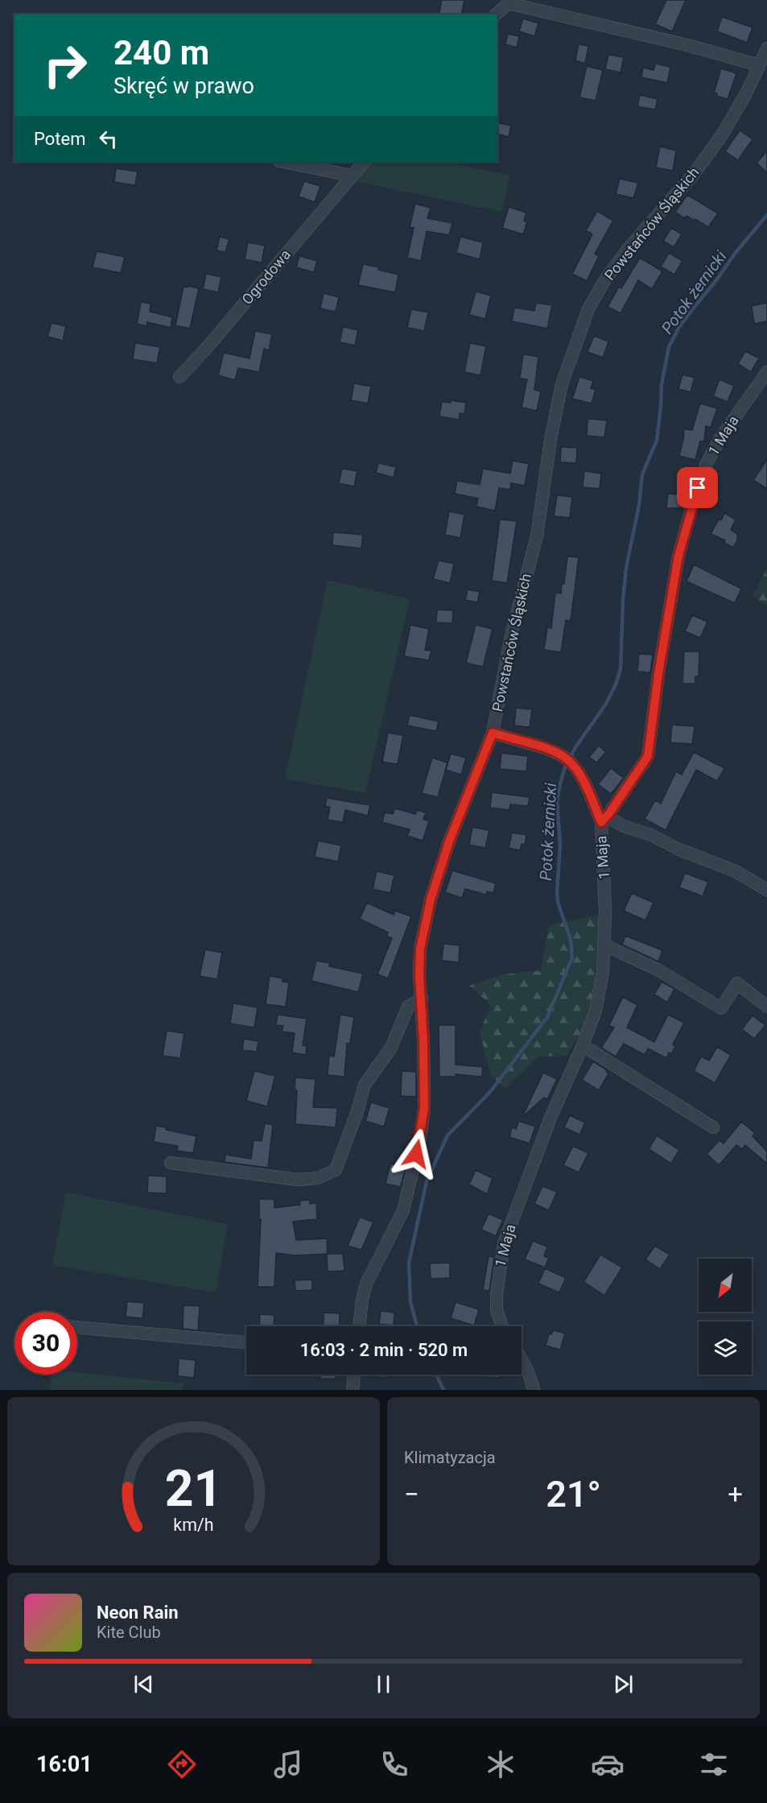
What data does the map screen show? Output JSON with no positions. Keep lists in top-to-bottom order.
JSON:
{
  "streets": {
    "street": ["Powstańców Śląskich", "Ogrodowa", "1 Maja"]
  },
  "water": ["Potok żernicki"],
  "north": "bottom left",
  "page": {
    "turn": ["240 m", "Skręć w prawo"],
    "then": "Potem",
    "limit": "30",
    "trip": "16:03 · 2 min · 520 m",
    "tile": "Klimatyzacja",
    "heat": ["−", "21°", "+"],
    "song": ["Neon Rain", "Kite Club"],
    "tabs": "16:01",
    "gauge": ["21", "km/h"]
  }
}
